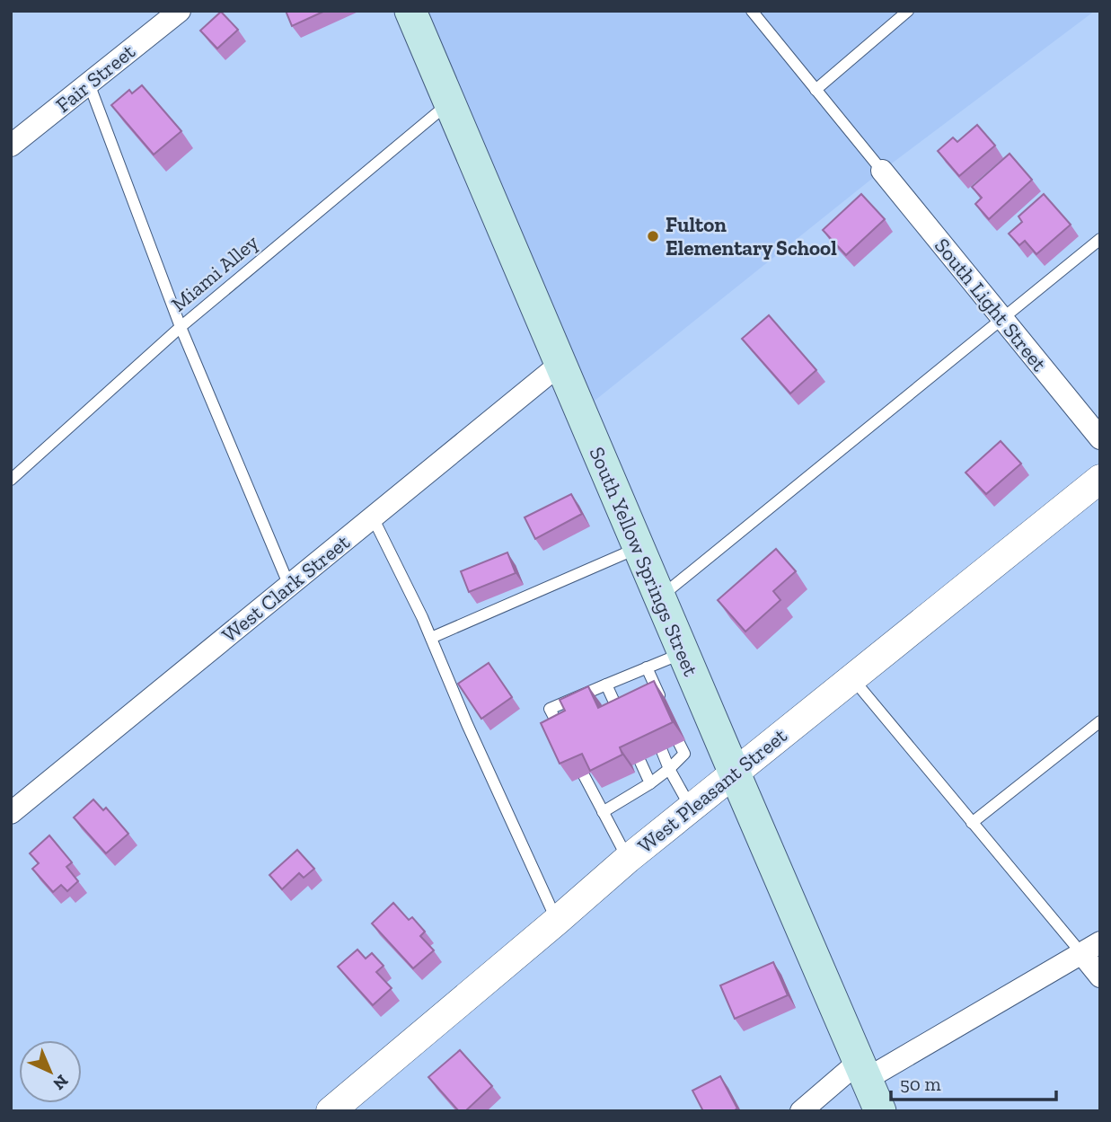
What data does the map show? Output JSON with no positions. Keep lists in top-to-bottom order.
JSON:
{
  "streets": {
    "main road": ["South Yellow Springs Street"],
    "street": [
      "Fair Street",
      "South Light Street",
      "West Clark Street",
      "West Pleasant Street"
    ],
    "lane": ["Miami Alley"]
  },
  "crossings": [
    ["Miami Alley", "South Yellow Springs Street"],
    ["South Yellow Springs Street", "West Clark Street"],
    ["South Yellow Springs Street", "West Pleasant Street"]
  ],
  "places": ["Fulton Elementary School"],
  "scale_bar": "50 m",
  "north": "bottom right"
}
